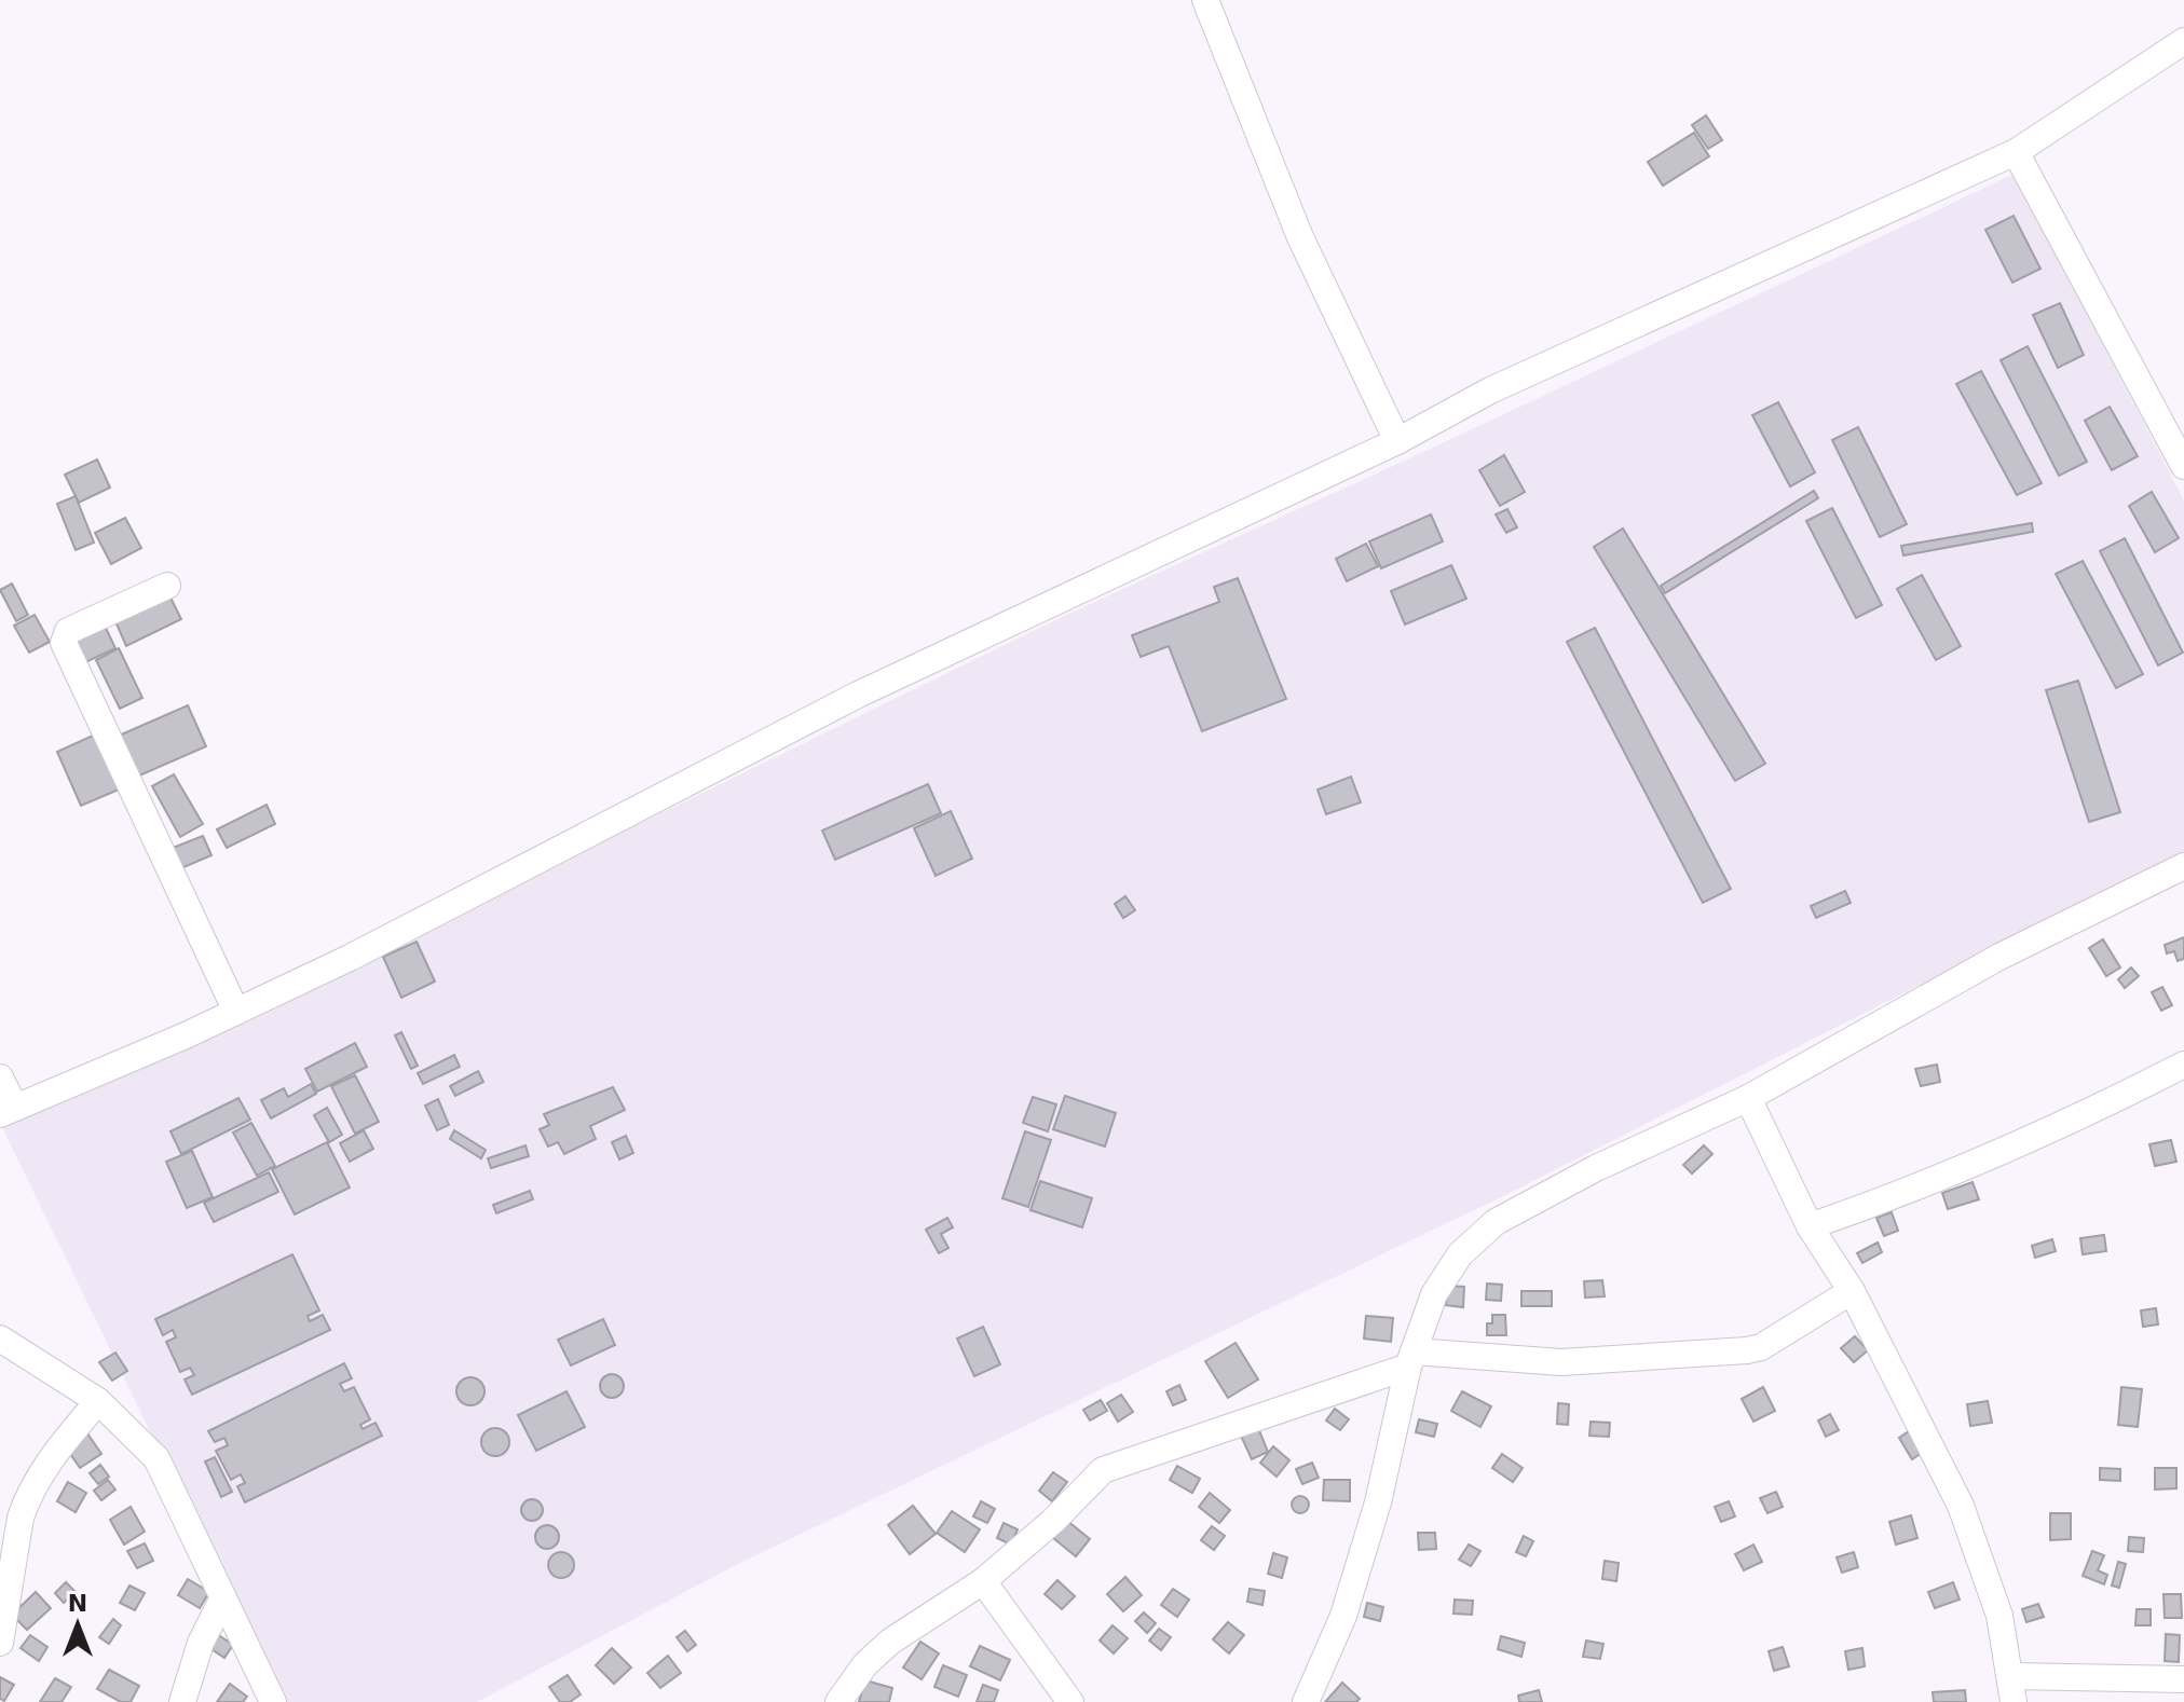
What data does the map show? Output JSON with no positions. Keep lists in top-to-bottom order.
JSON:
{
  "north": "top"
}
